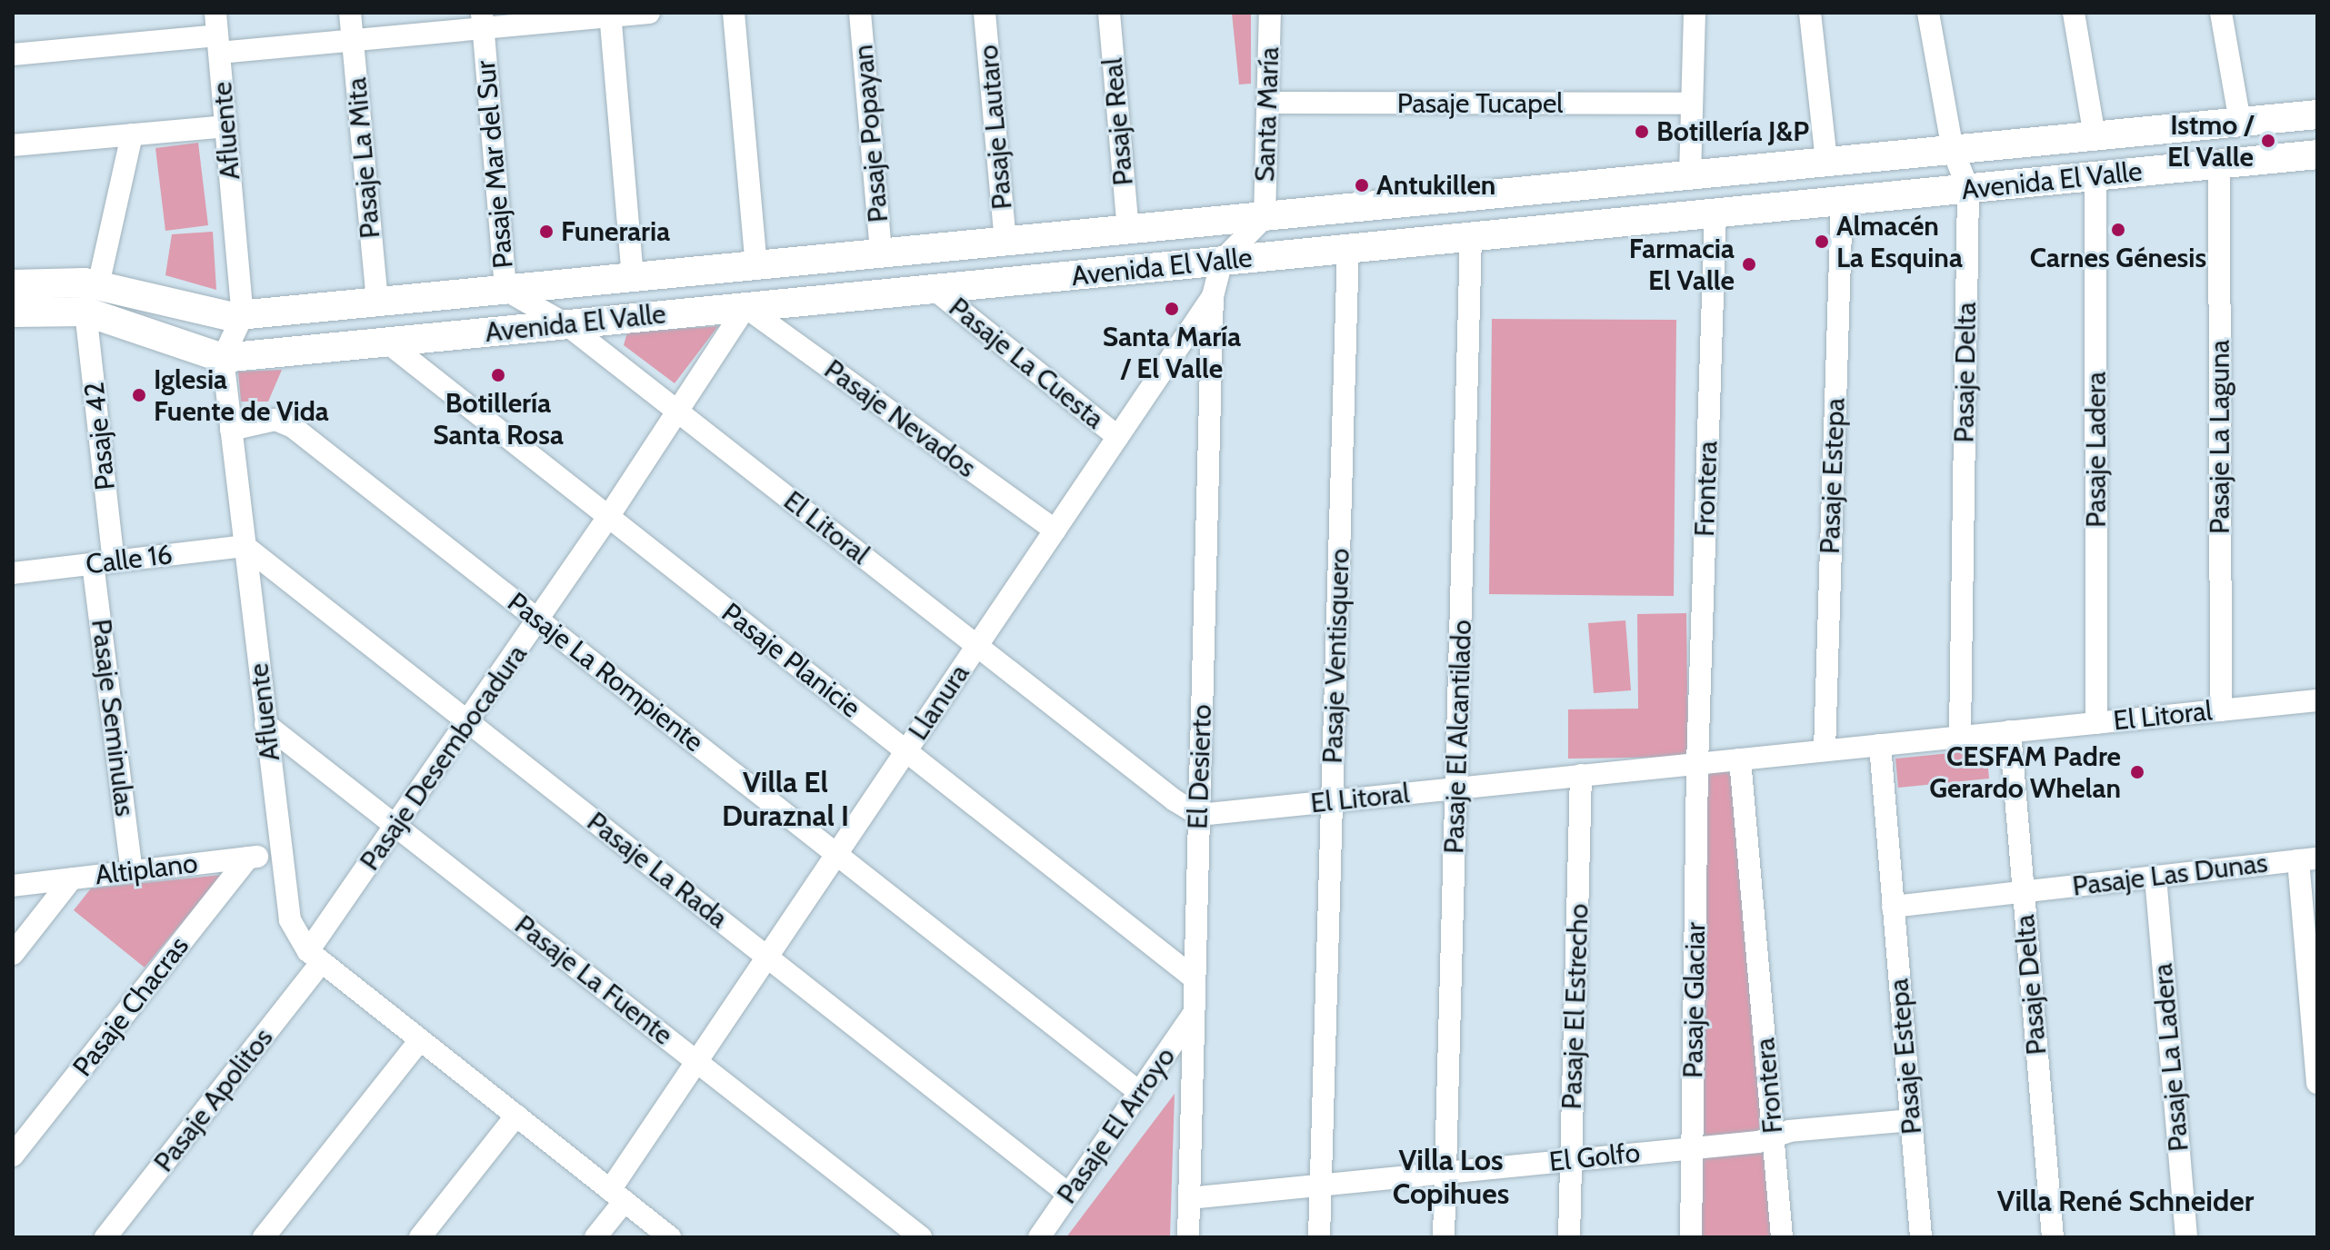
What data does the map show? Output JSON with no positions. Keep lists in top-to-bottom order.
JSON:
{
  "streets": {
    "street": [
      "Pasaje Tucapel",
      "Santa María",
      "Pasaje Real",
      "Pasaje Lautaro",
      "Afluente",
      "Pasaje Popayan",
      "Pasaje La Mita",
      "Pasaje Mar del Sur",
      "Avenida El Valle",
      "Pasaje La Cuesta",
      "Pasaje Delta",
      "Pasaje Nevados",
      "Pasaje 42",
      "Pasaje La Laguna",
      "Pasaje Ladera",
      "Pasaje Estepa",
      "Frontera",
      "El Litoral",
      "Calle 16",
      "Pasaje Ventisquero",
      "Pasaje Planicie",
      "Pasaje La Rompiente",
      "Llanura",
      "Pasaje Seminulas",
      "Pasaje El Alcantilado",
      "Pasaje Desembocadura",
      "El Desierto",
      "Altiplano",
      "Pasaje La Rada",
      "Pasaje Las Dunas",
      "Pasaje La Fuente",
      "Pasaje Glaciar",
      "Pasaje Chacras",
      "Pasaje El Estrecho",
      "Pasaje La Ladera",
      "Pasaje Apolitos",
      "Pasaje El Arroyo",
      "El Golfo"
    ]
  },
  "crossings": [
    ["Pasaje Tucapel", "Santa María"],
    ["Santa María", "Avenida El Valle"],
    ["Pasaje Real", "Avenida El Valle"],
    ["Pasaje Lautaro", "Avenida El Valle"],
    ["Afluente", "Avenida El Valle"],
    ["Afluente", "Calle 16"],
    ["Afluente", "Pasaje La Rompiente"],
    ["Afluente", "Llanura"],
    ["Afluente", "Pasaje Desembocadura"],
    ["Afluente", "Altiplano"],
    ["Afluente", "Pasaje La Rada"],
    ["Afluente", "Pasaje La Fuente"],
    ["Afluente", "Pasaje Apolitos"],
    ["Pasaje Popayan", "Avenida El Valle"],
    ["Pasaje La Mita", "Avenida El Valle"],
    ["Pasaje Mar del Sur", "Avenida El Valle"],
    ["Pasaje Mar del Sur", "El Litoral"],
    ["Avenida El Valle", "Pasaje La Cuesta"],
    ["Avenida El Valle", "Pasaje Delta"],
    ["Avenida El Valle", "Pasaje Nevados"],
    ["Avenida El Valle", "Pasaje 42"],
    ["Avenida El Valle", "Pasaje La Laguna"],
    ["Avenida El Valle", "Pasaje Ladera"],
    ["Avenida El Valle", "Pasaje Estepa"],
    ["Avenida El Valle", "Frontera"],
    ["Avenida El Valle", "El Litoral"],
    ["Avenida El Valle", "Pasaje Ventisquero"],
    ["Avenida El Valle", "Pasaje Planicie"],
    ["Avenida El Valle", "Llanura"],
    ["Avenida El Valle", "Pasaje El Alcantilado"],
    ["Avenida El Valle", "Pasaje Desembocadura"],
    ["Pasaje La Cuesta", "Llanura"],
    ["Pasaje Delta", "El Litoral"],
    ["Pasaje Delta", "Pasaje Las Dunas"],
    ["Pasaje Nevados", "Llanura"],
    ["Pasaje Nevados", "Pasaje Desembocadura"],
    ["Pasaje 42", "Calle 16"],
    ["Pasaje 42", "Pasaje Seminulas"],
    ["Pasaje La Laguna", "El Litoral"],
    ["Pasaje Ladera", "El Litoral"],
    ["Pasaje Estepa", "El Litoral"],
    ["Pasaje Estepa", "Pasaje Las Dunas"],
    ["Pasaje Estepa", "El Golfo"],
    ["Frontera", "El Litoral"],
    ["Frontera", "Pasaje Glaciar"],
    ["Frontera", "El Golfo"],
    ["El Litoral", "Pasaje Ventisquero"],
    ["El Litoral", "Llanura"],
    ["El Litoral", "Pasaje El Alcantilado"],
    ["El Litoral", "Pasaje Desembocadura"],
    ["El Litoral", "El Desierto"],
    ["El Litoral", "Pasaje Glaciar"],
    ["El Litoral", "Pasaje El Estrecho"],
    ["Calle 16", "Pasaje Seminulas"],
    ["Calle 16", "Pasaje La Rada"],
    ["Pasaje Ventisquero", "El Golfo"],
    ["Pasaje Planicie", "Llanura"],
    ["Pasaje Planicie", "Pasaje Desembocadura"],
    ["Pasaje Planicie", "El Desierto"],
    ["Pasaje La Rompiente", "Llanura"],
    ["Pasaje La Rompiente", "Pasaje Desembocadura"],
    ["Pasaje La Rompiente", "Pasaje El Arroyo"],
    ["Llanura", "El Desierto"],
    ["Llanura", "Pasaje La Rada"],
    ["Llanura", "Pasaje La Fuente"],
    ["Pasaje Seminulas", "Altiplano"],
    ["Pasaje El Alcantilado", "El Golfo"],
    ["Pasaje Desembocadura", "Pasaje La Rada"],
    ["Pasaje Desembocadura", "Pasaje La Fuente"],
    ["Pasaje Desembocadura", "Pasaje Apolitos"],
    ["El Desierto", "Pasaje El Arroyo"],
    ["El Desierto", "El Golfo"],
    ["Altiplano", "Pasaje Chacras"],
    ["Pasaje La Rada", "Pasaje El Arroyo"],
    ["Pasaje Las Dunas", "Pasaje La Ladera"],
    ["Pasaje Glaciar", "El Golfo"],
    ["Pasaje El Estrecho", "El Golfo"]
  ],
  "districts": ["Villa El Duraznal I", "Villa Los Copihues", "Villa René Schneider"],
  "places": [
    "Botillería J&P",
    "Istmo / El Valle",
    "Antukillen",
    "Carnes Génesis",
    "Funeraria",
    "Almacén La Esquina",
    "Farmacia El Valle",
    "Santa María / El Valle",
    "Botillería Santa Rosa",
    "Iglesia Fuente de Vida",
    "CESFAM Padre Gerardo Whelan"
  ]
}
